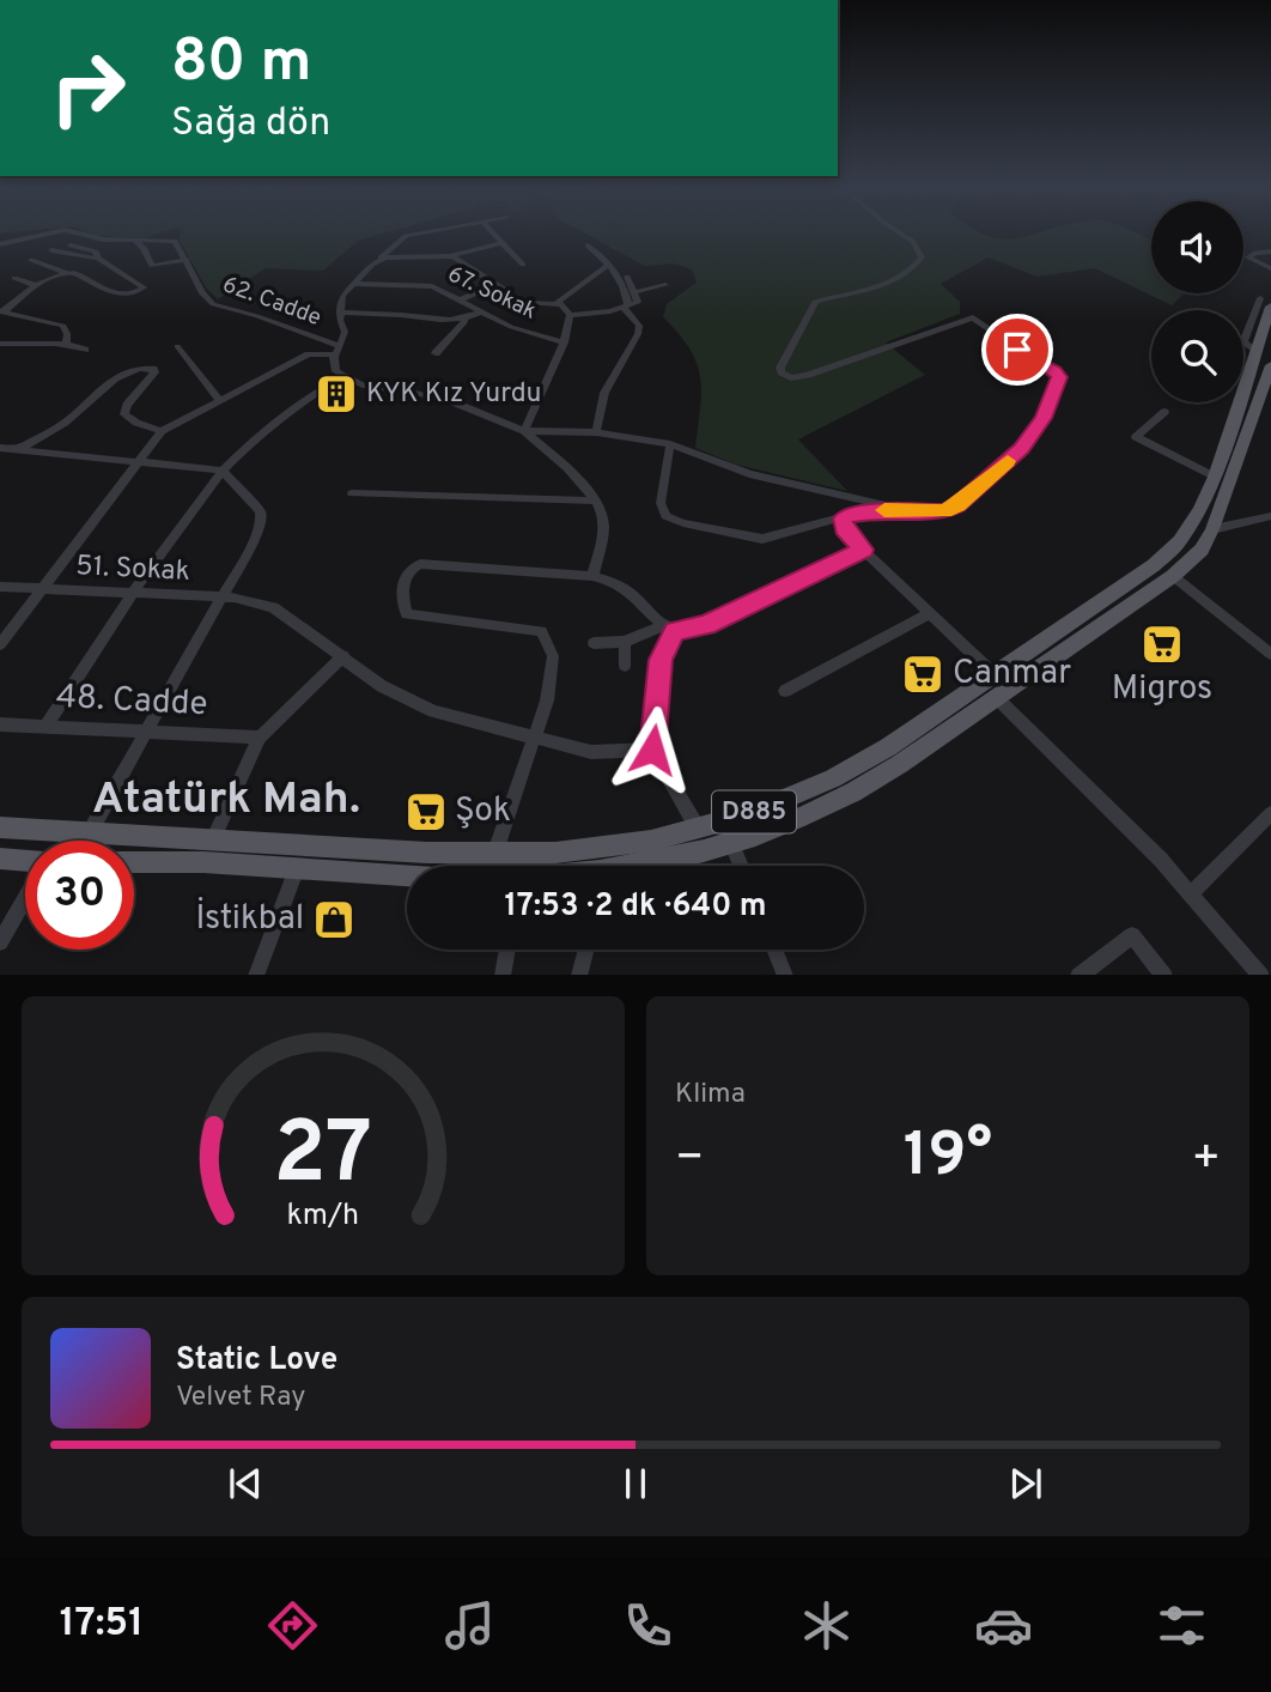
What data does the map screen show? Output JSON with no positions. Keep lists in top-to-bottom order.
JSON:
{
  "streets": {
    "main road": ["D885"],
    "street": [
      "67. Sokak",
      "62. Cadde",
      "51. Sokak",
      "48. Cadde"
    ]
  },
  "districts": ["Atatürk Mah."],
  "places": {
    "building": ["KYK Kız Yurdu"],
    "supermarket": ["Migros", "Canmar", "Şok"],
    "shop": ["İstikbal"]
  },
  "page": {
    "turn": ["80 m", "Sağa dön"],
    "limit": "30",
    "trip": "17:53 · 2 dk · 640 m",
    "tile": "Klima",
    "heat": ["−", "19°", "+"],
    "song": ["Static Love", "Velvet Ray"],
    "tabs": "17:51",
    "gauge": ["27", "km/h"]
  }
}
